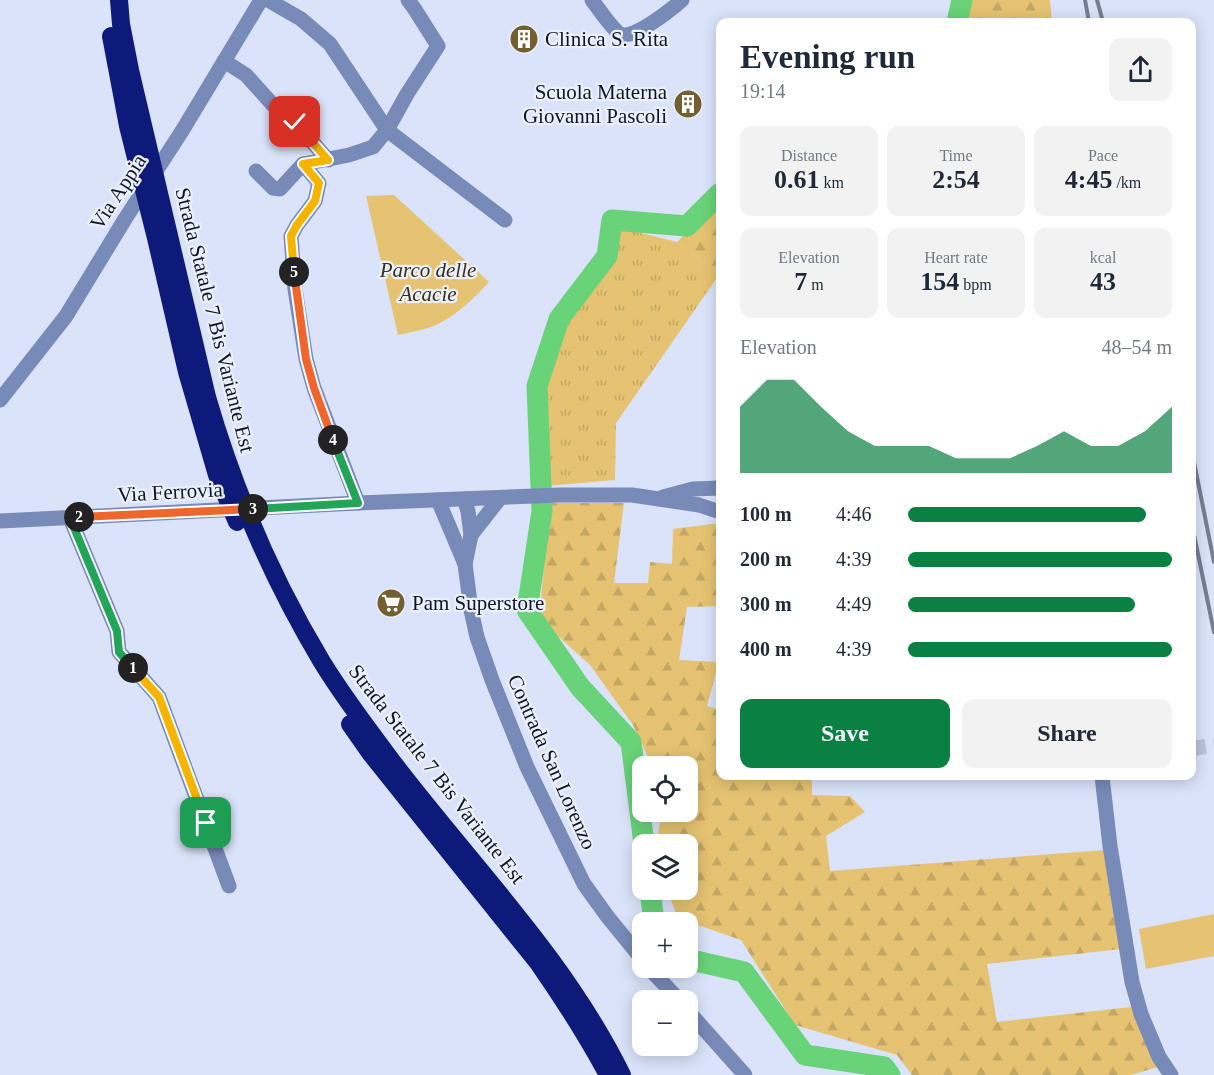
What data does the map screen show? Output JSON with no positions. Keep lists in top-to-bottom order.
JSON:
{
  "streets": {
    "highway": ["Strada Statale 7 Bis Variante Est"],
    "street": ["Via Appia", "Via Ferrovia", "Contrada San Lorenzo"]
  },
  "crossings": [
    ["Via Ferrovia", "Contrada San Lorenzo"]
  ],
  "parks": ["Parco delle Acacie"],
  "places": {
    "building": ["Clinica S. Rita", "Scuola Materna Giovanni Pascoli"],
    "supermarket": ["Pam Superstore"]
  },
  "page": {
    "heading": ["Evening run", "19:14"],
    "stats": [
      ["Distance", "0.61 km"],
      ["Time", "2:54"],
      ["Pace", "4:45 /km"],
      ["Elevation", "7 m"],
      ["Heart rate", "154 bpm"],
      ["kcal", "43"]
    ],
    "pins": [
      "5",
      "4",
      "3",
      "2",
      "1"
    ],
    "chart": ["Elevation", "48–54 m"],
    "list": [
      {
        "name": "100 m",
        "note": "4:46"
      },
      {
        "name": "200 m",
        "note": "4:39"
      },
      {
        "name": "300 m",
        "note": "4:49"
      },
      {
        "name": "400 m",
        "note": "4:39"
      }
    ],
    "buttons": ["Save", "Share"],
    "map_buttons": ["+", "−"]
  }
}
